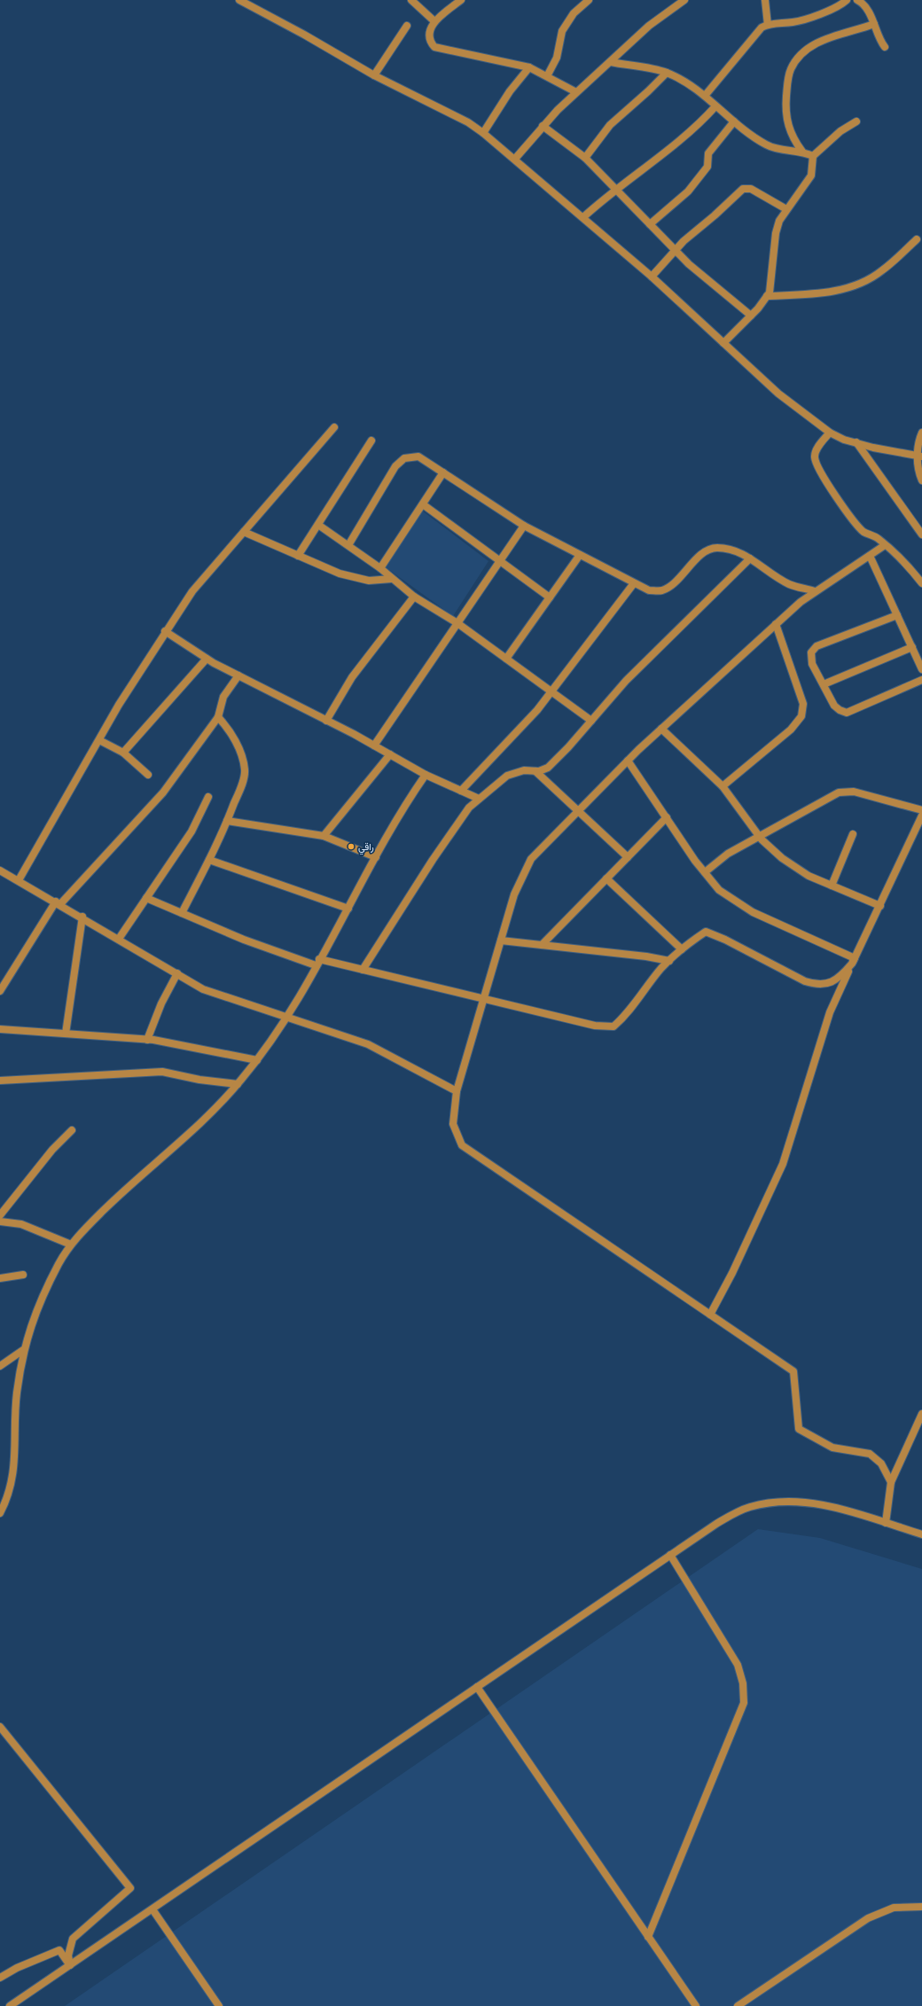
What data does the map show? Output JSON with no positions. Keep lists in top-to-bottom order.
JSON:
{
  "places": ["راقي"]
}
